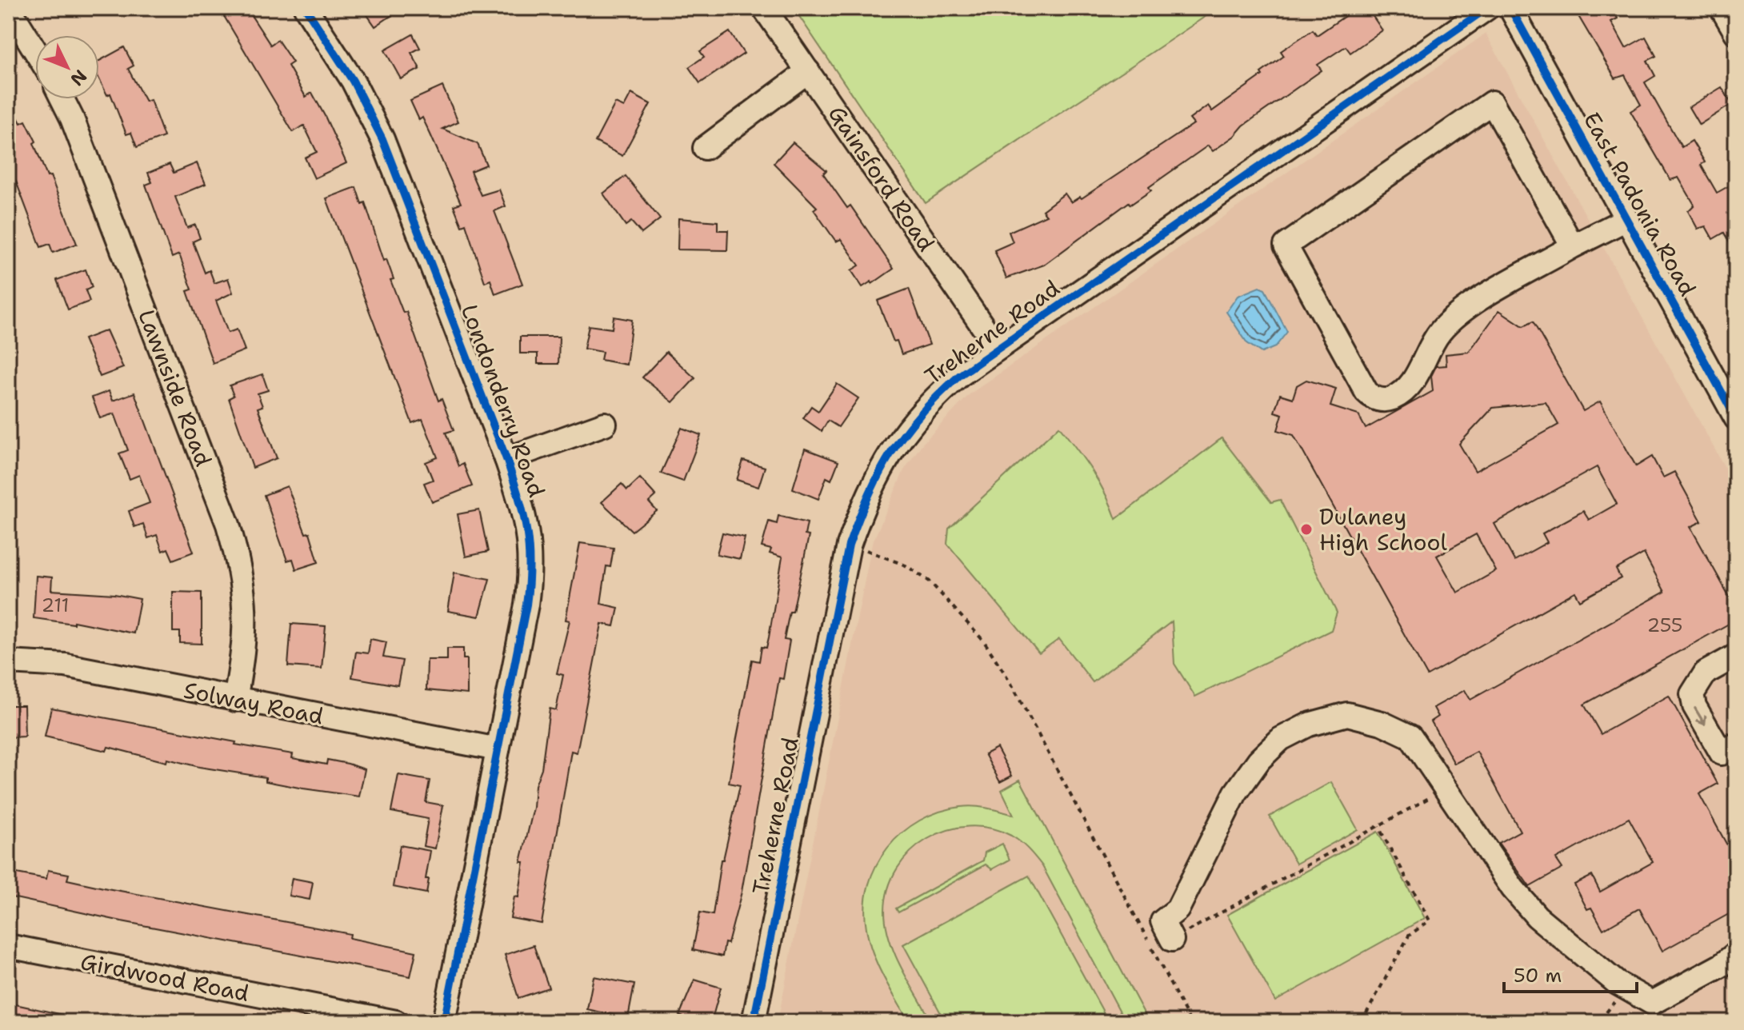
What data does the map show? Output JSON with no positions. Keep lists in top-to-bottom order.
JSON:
{
  "streets": {
    "street": [
      "Gainsford Road",
      "East Padonia Road",
      "Treherne Road",
      "Lawnside Road",
      "Londonderry Road",
      "Solway Road",
      "Girdwood Road"
    ]
  },
  "crossings": [
    ["Gainsford Road", "Treherne Road"],
    ["Lawnside Road", "Solway Road"],
    ["Londonderry Road", "Solway Road"]
  ],
  "places": ["Dulaney High School"],
  "house_numbers": ["211", "255"],
  "scale_bar": "50 m",
  "north": "bottom right"
}
